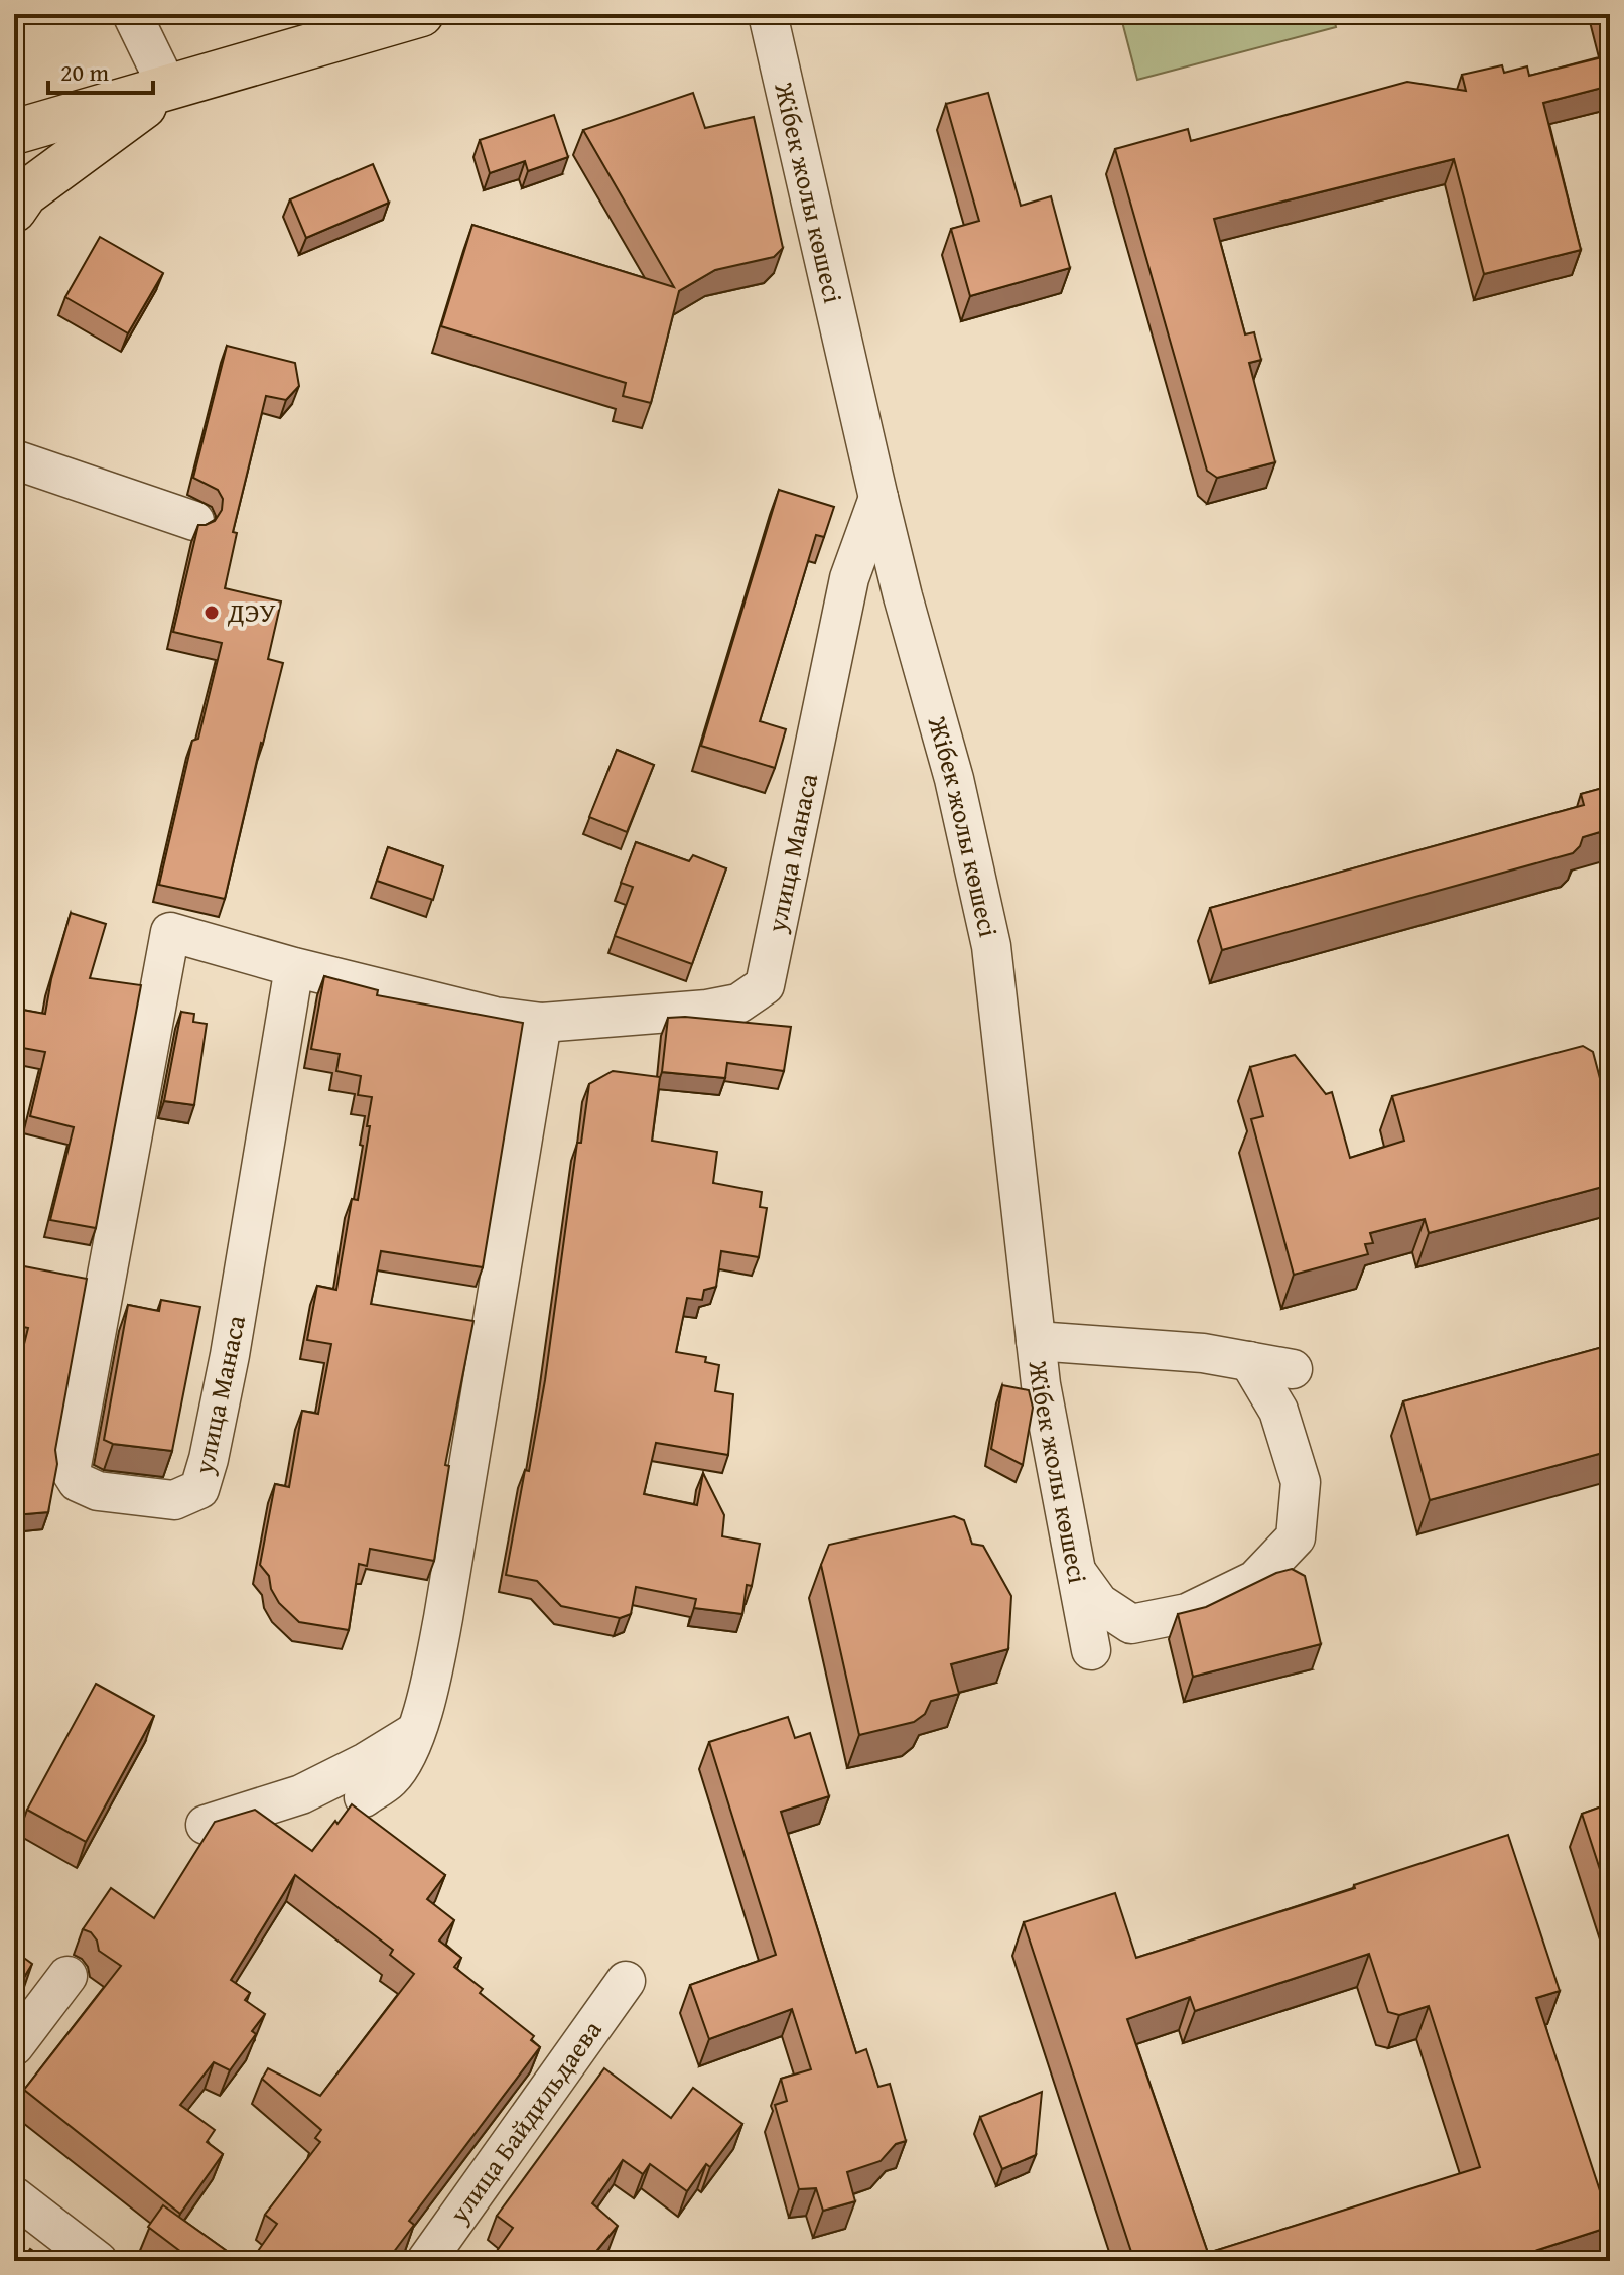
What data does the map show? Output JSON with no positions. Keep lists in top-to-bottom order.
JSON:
{
  "streets": {
    "street": ["Жібек жолы көшесі", "улица Манаса", "улица Байдильдаева"]
  },
  "crossings": [
    ["Жібек жолы көшесі", "улица Манаса"]
  ],
  "places": ["ДЭУ"],
  "scale_bar": "20 m"
}
